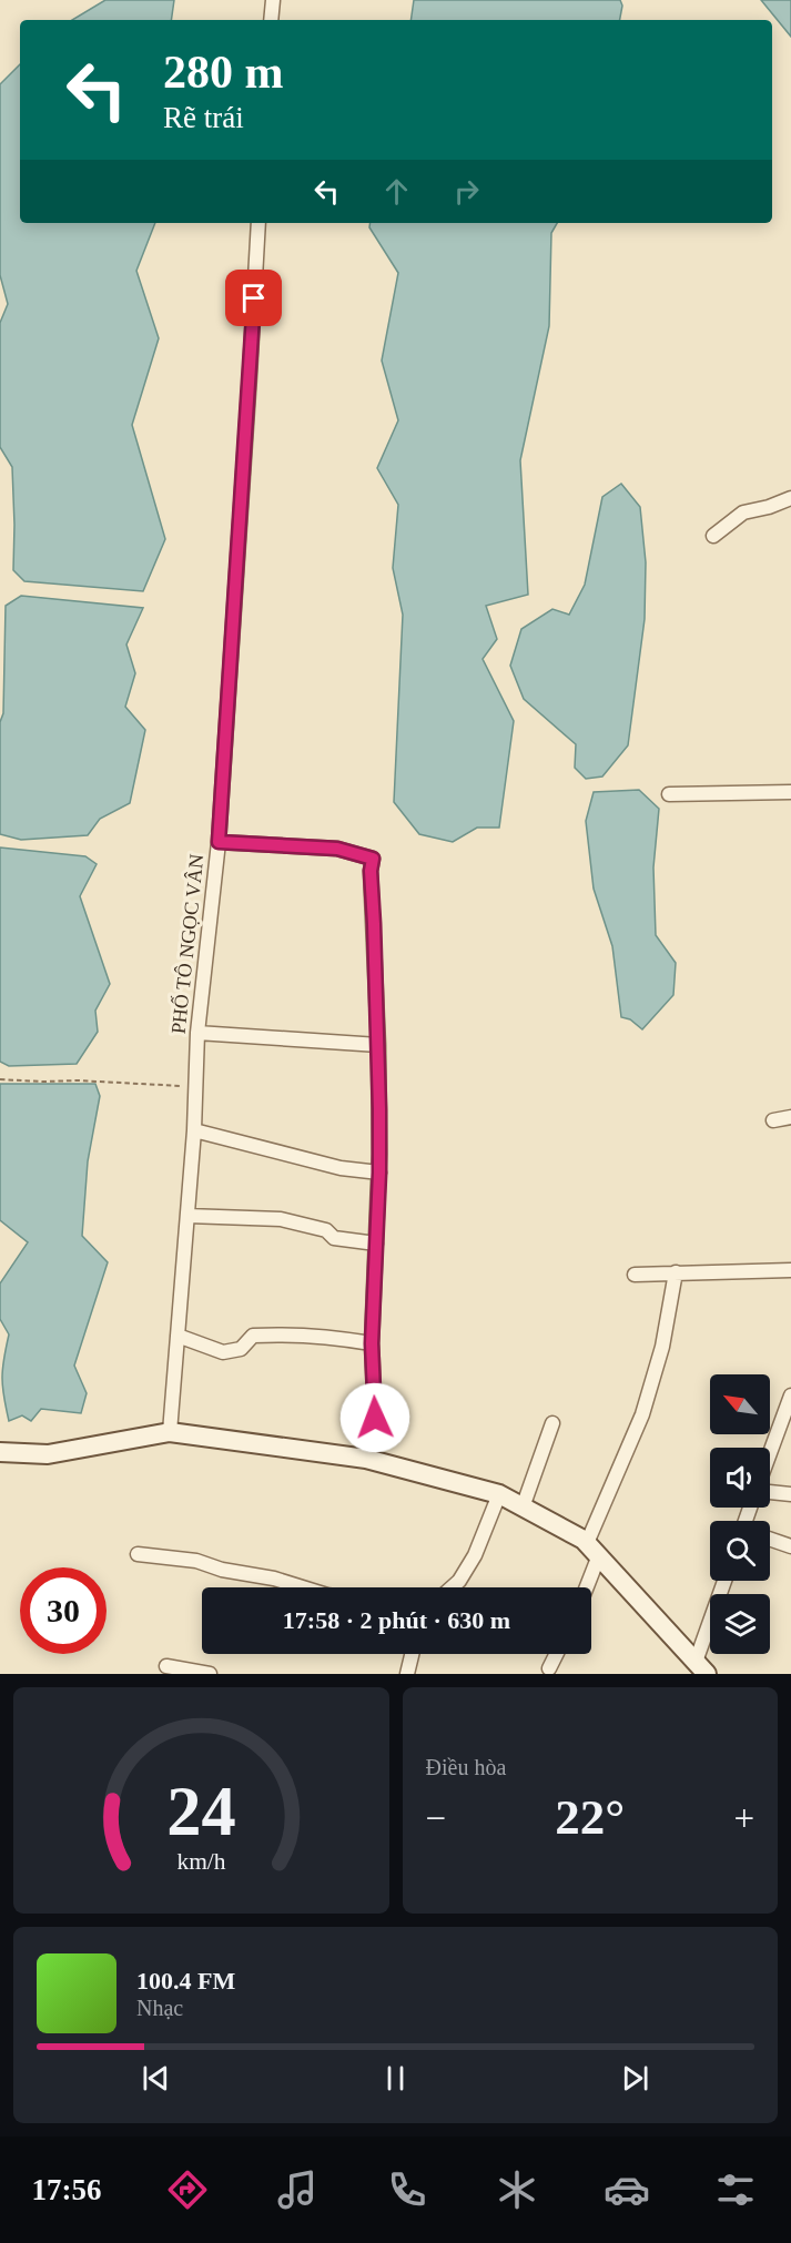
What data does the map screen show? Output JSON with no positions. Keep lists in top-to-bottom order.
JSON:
{
  "streets": {
    "street": ["PHỐ TÔ NGỌC VÂN"]
  },
  "north": "top left",
  "page": {
    "turn": ["280 m", "Rẽ trái"],
    "limit": "30",
    "trip": "17:58 · 2 phút · 630 m",
    "tile": "Điều hòa",
    "heat": ["−", "22°", "+"],
    "song": ["100.4 FM", "Nhạc"],
    "tabs": "17:56",
    "gauge": ["24", "km/h"]
  }
}
